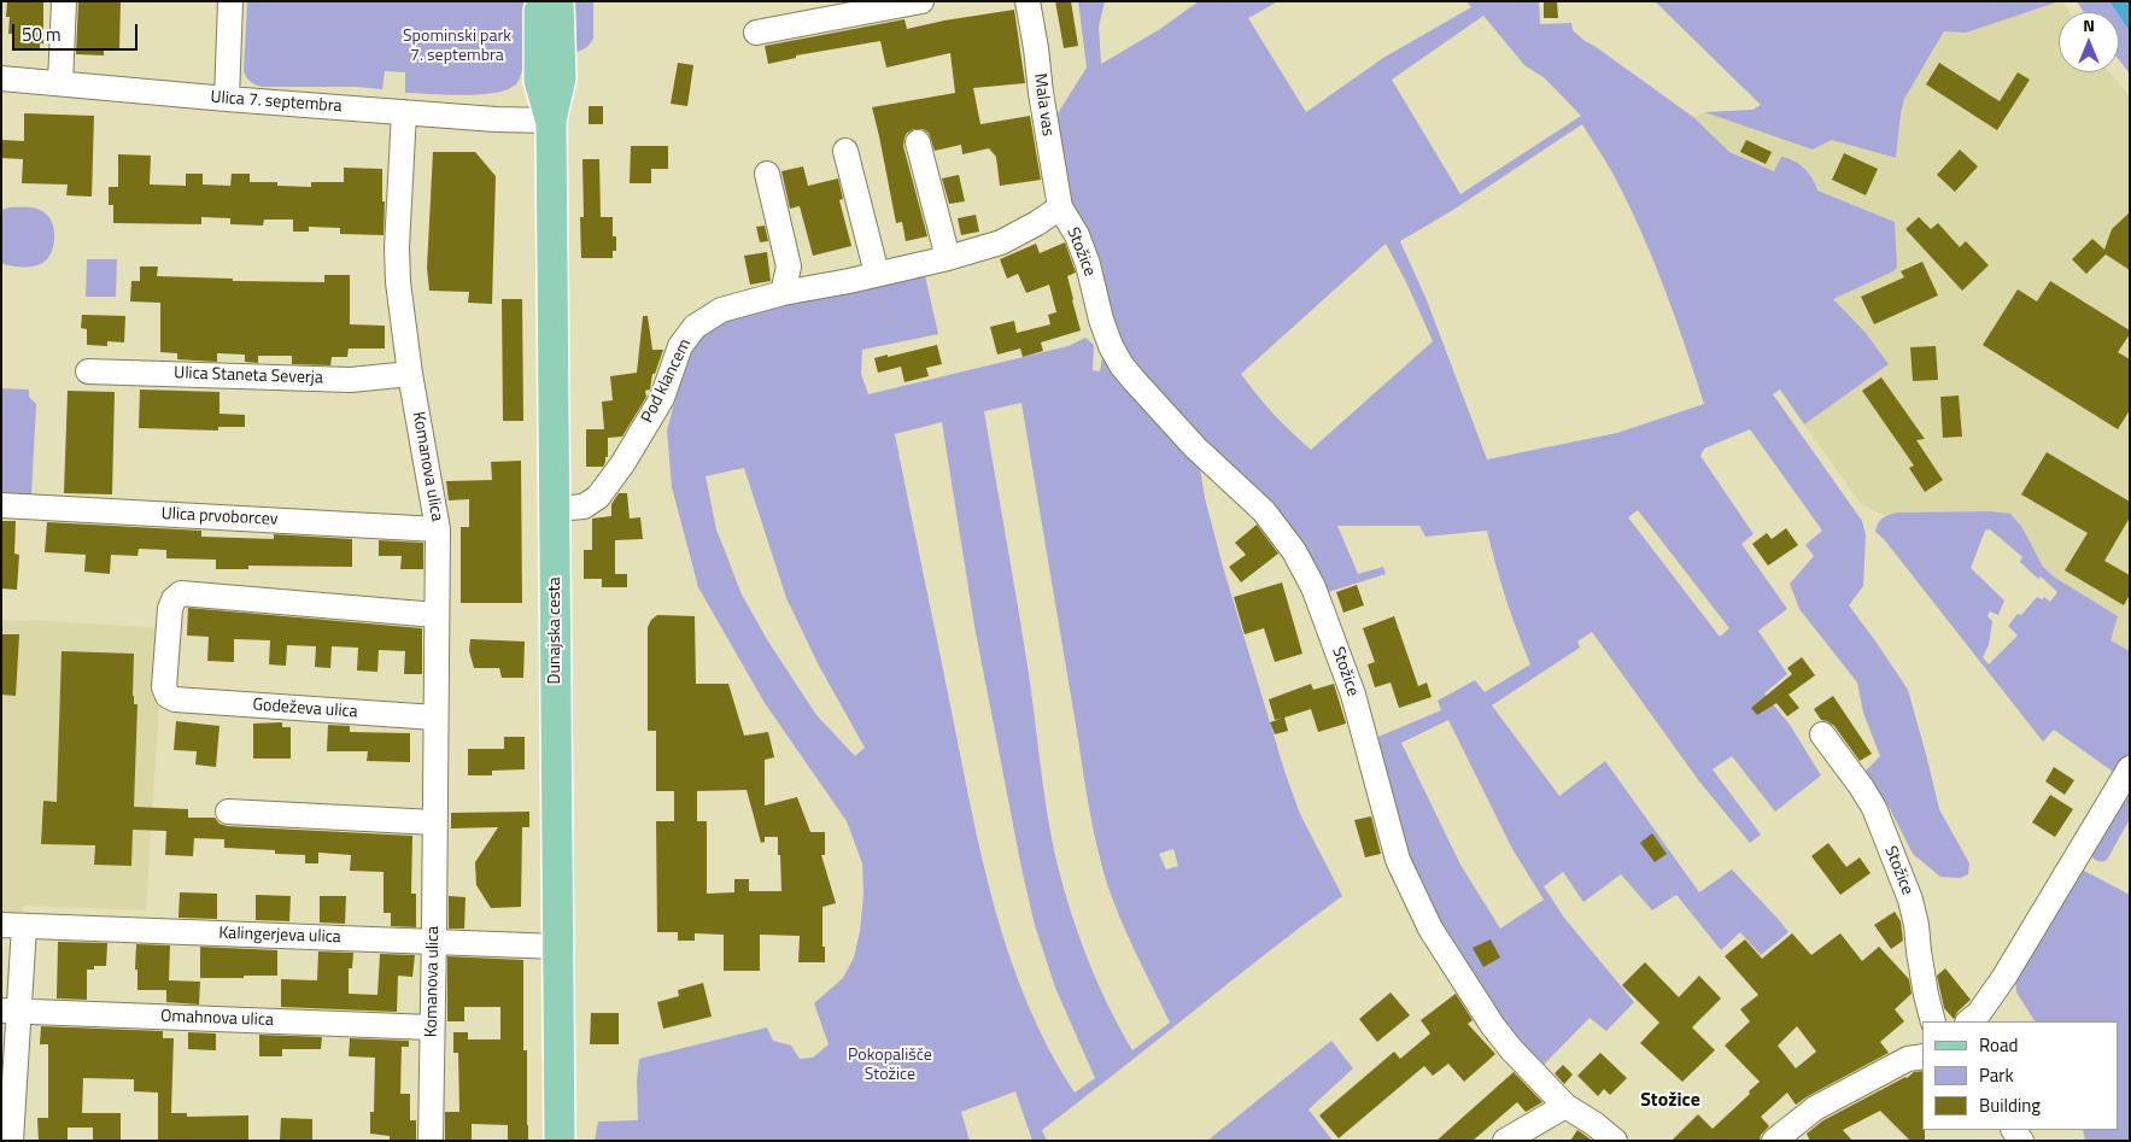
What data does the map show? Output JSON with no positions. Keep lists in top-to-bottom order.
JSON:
{
  "streets": {
    "main road": ["Dunajska cesta"],
    "street": [
      "Ulica 7. septembra",
      "Mala vas",
      "Stožice",
      "Ulica Staneta Severja",
      "Pod klancem",
      "Komanova ulica",
      "Ulica prvoborcev",
      "Godeževa ulica",
      "Kalingerjeva ulica",
      "Omahnova ulica"
    ]
  },
  "crossings": [
    ["Ulica 7. septembra", "Komanova ulica"],
    ["Ulica 7. septembra", "Dunajska cesta"],
    ["Mala vas", "Stožice"],
    ["Mala vas", "Pod klancem"],
    ["Stožice", "Pod klancem"],
    ["Ulica Staneta Severja", "Komanova ulica"],
    ["Pod klancem", "Dunajska cesta"],
    ["Komanova ulica", "Ulica prvoborcev"],
    ["Komanova ulica", "Godeževa ulica"],
    ["Komanova ulica", "Kalingerjeva ulica"],
    ["Komanova ulica", "Omahnova ulica"],
    ["Dunajska cesta", "Kalingerjeva ulica"]
  ],
  "districts": ["Stožice"],
  "parks": ["Spominski park 7. septembra", "Pokopališče Stožice"],
  "legend": ["Road", "Park", "Building"],
  "scale_bar": "50 m",
  "north": "top"
}
